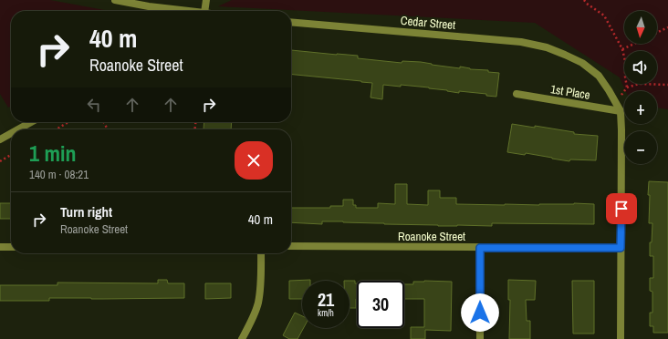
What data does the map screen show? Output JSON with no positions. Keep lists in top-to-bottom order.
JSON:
{
  "streets": {
    "street": ["Cedar Street", "1st Place", "Roanoke Street"]
  },
  "crossings": [
    ["Cedar Street", "1st Place"]
  ],
  "north": "bottom",
  "page": {
    "map_buttons": ["+", "−"],
    "turn": ["40 m", "Roanoke Street"],
    "heading": ["1 min", "140 m · 08:21"],
    "list": [
      {
        "name": "Turn right",
        "note": "Roanoke Street",
        "value": "40 m"
      }
    ],
    "speed": "21 km/h",
    "limit": "30"
  }
}
